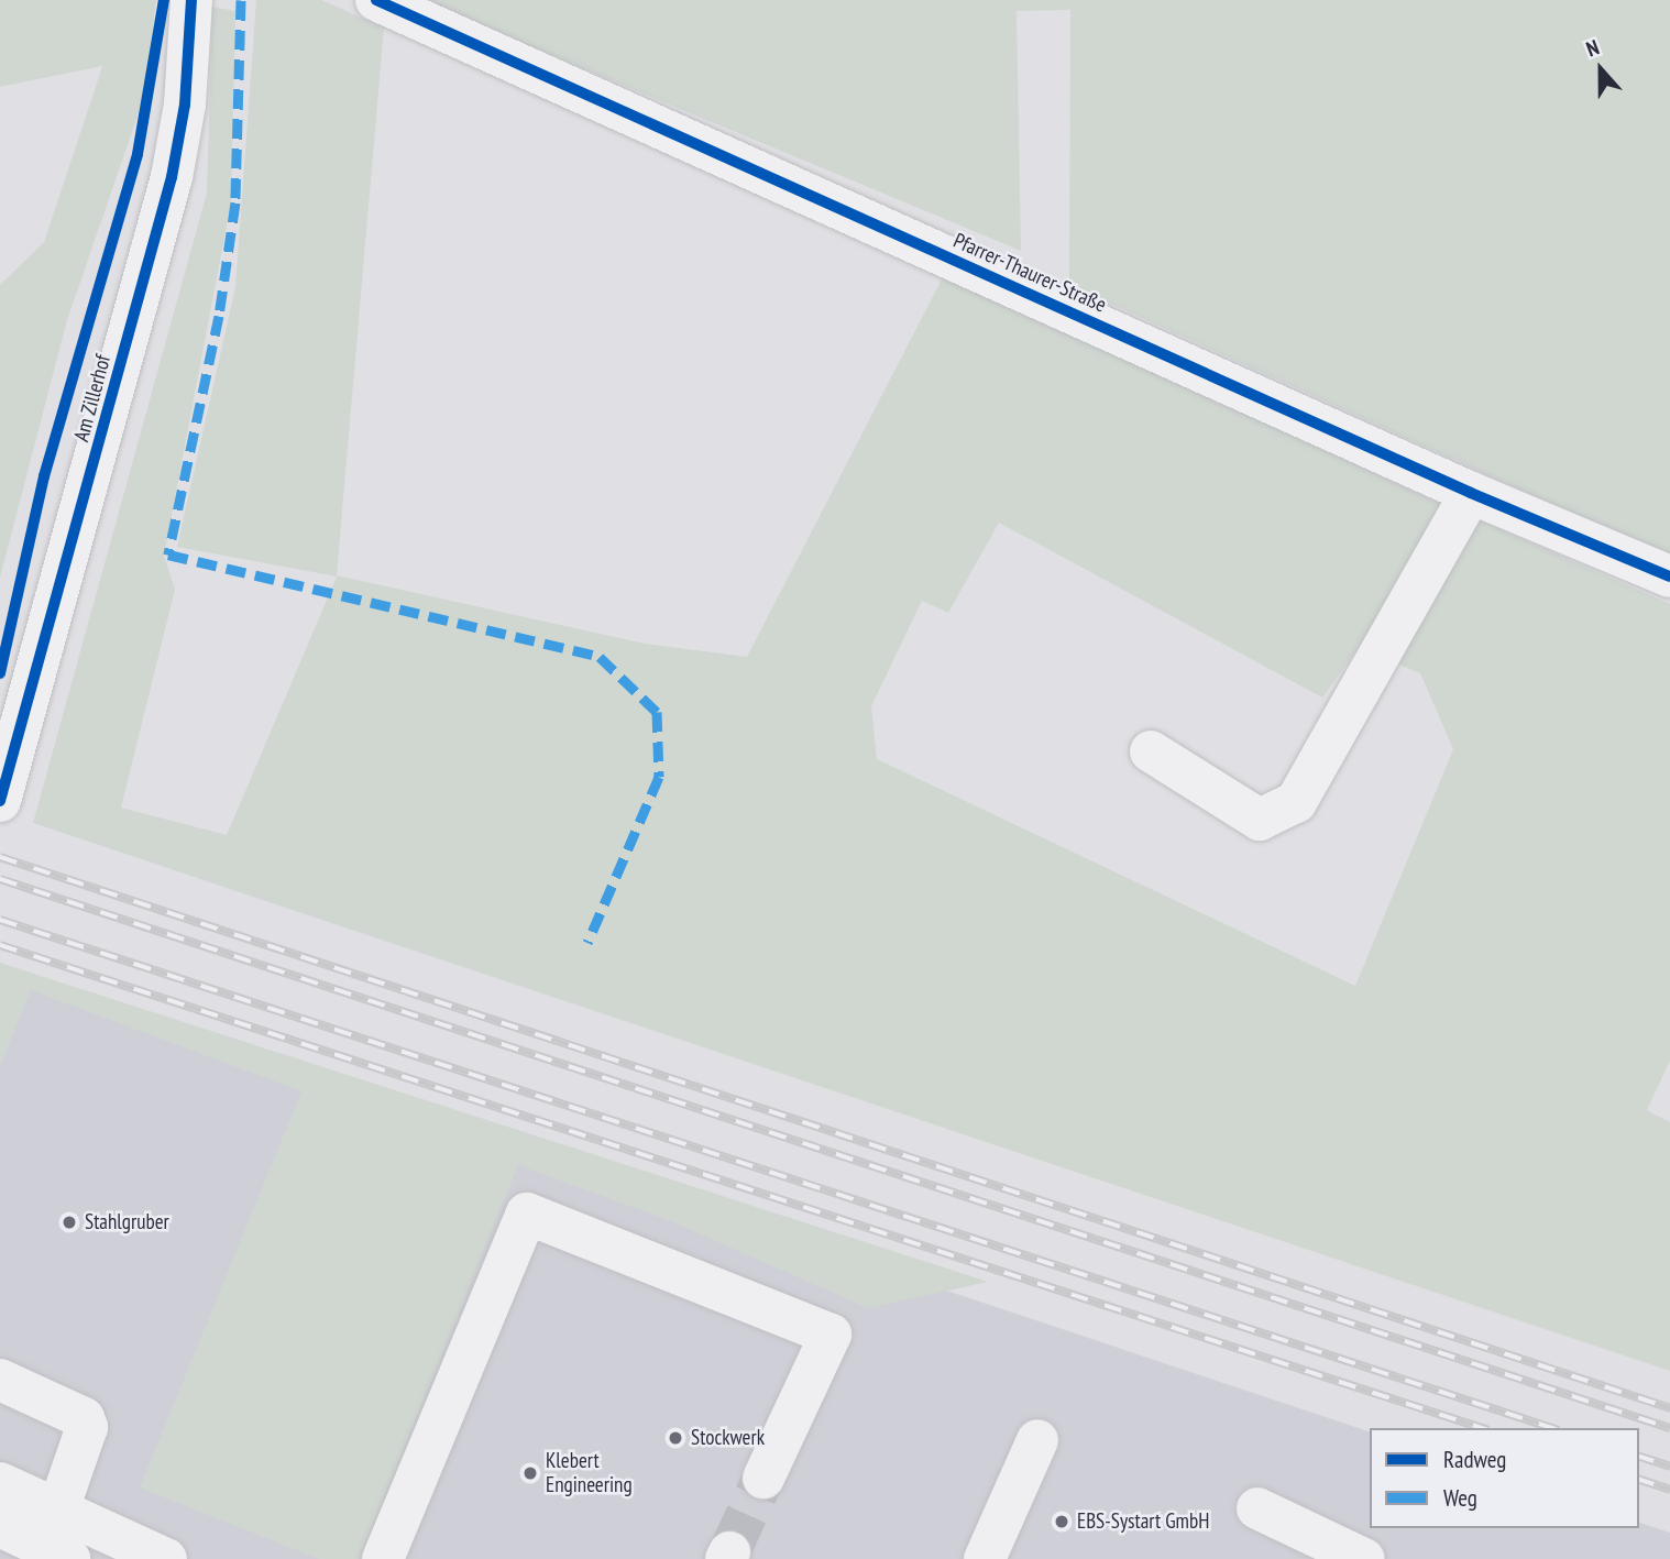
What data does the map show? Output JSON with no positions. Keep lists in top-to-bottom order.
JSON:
{
  "streets": {
    "street": ["Pfarrer-Thaurer-Straße", "Am Zillerhof"]
  },
  "places": [
    "Stahlgruber",
    "Stockwerk",
    "Klebert Engineering",
    "EBS-Systart GmbH"
  ],
  "legend": ["Radweg", "Weg"],
  "north": "top"
}
